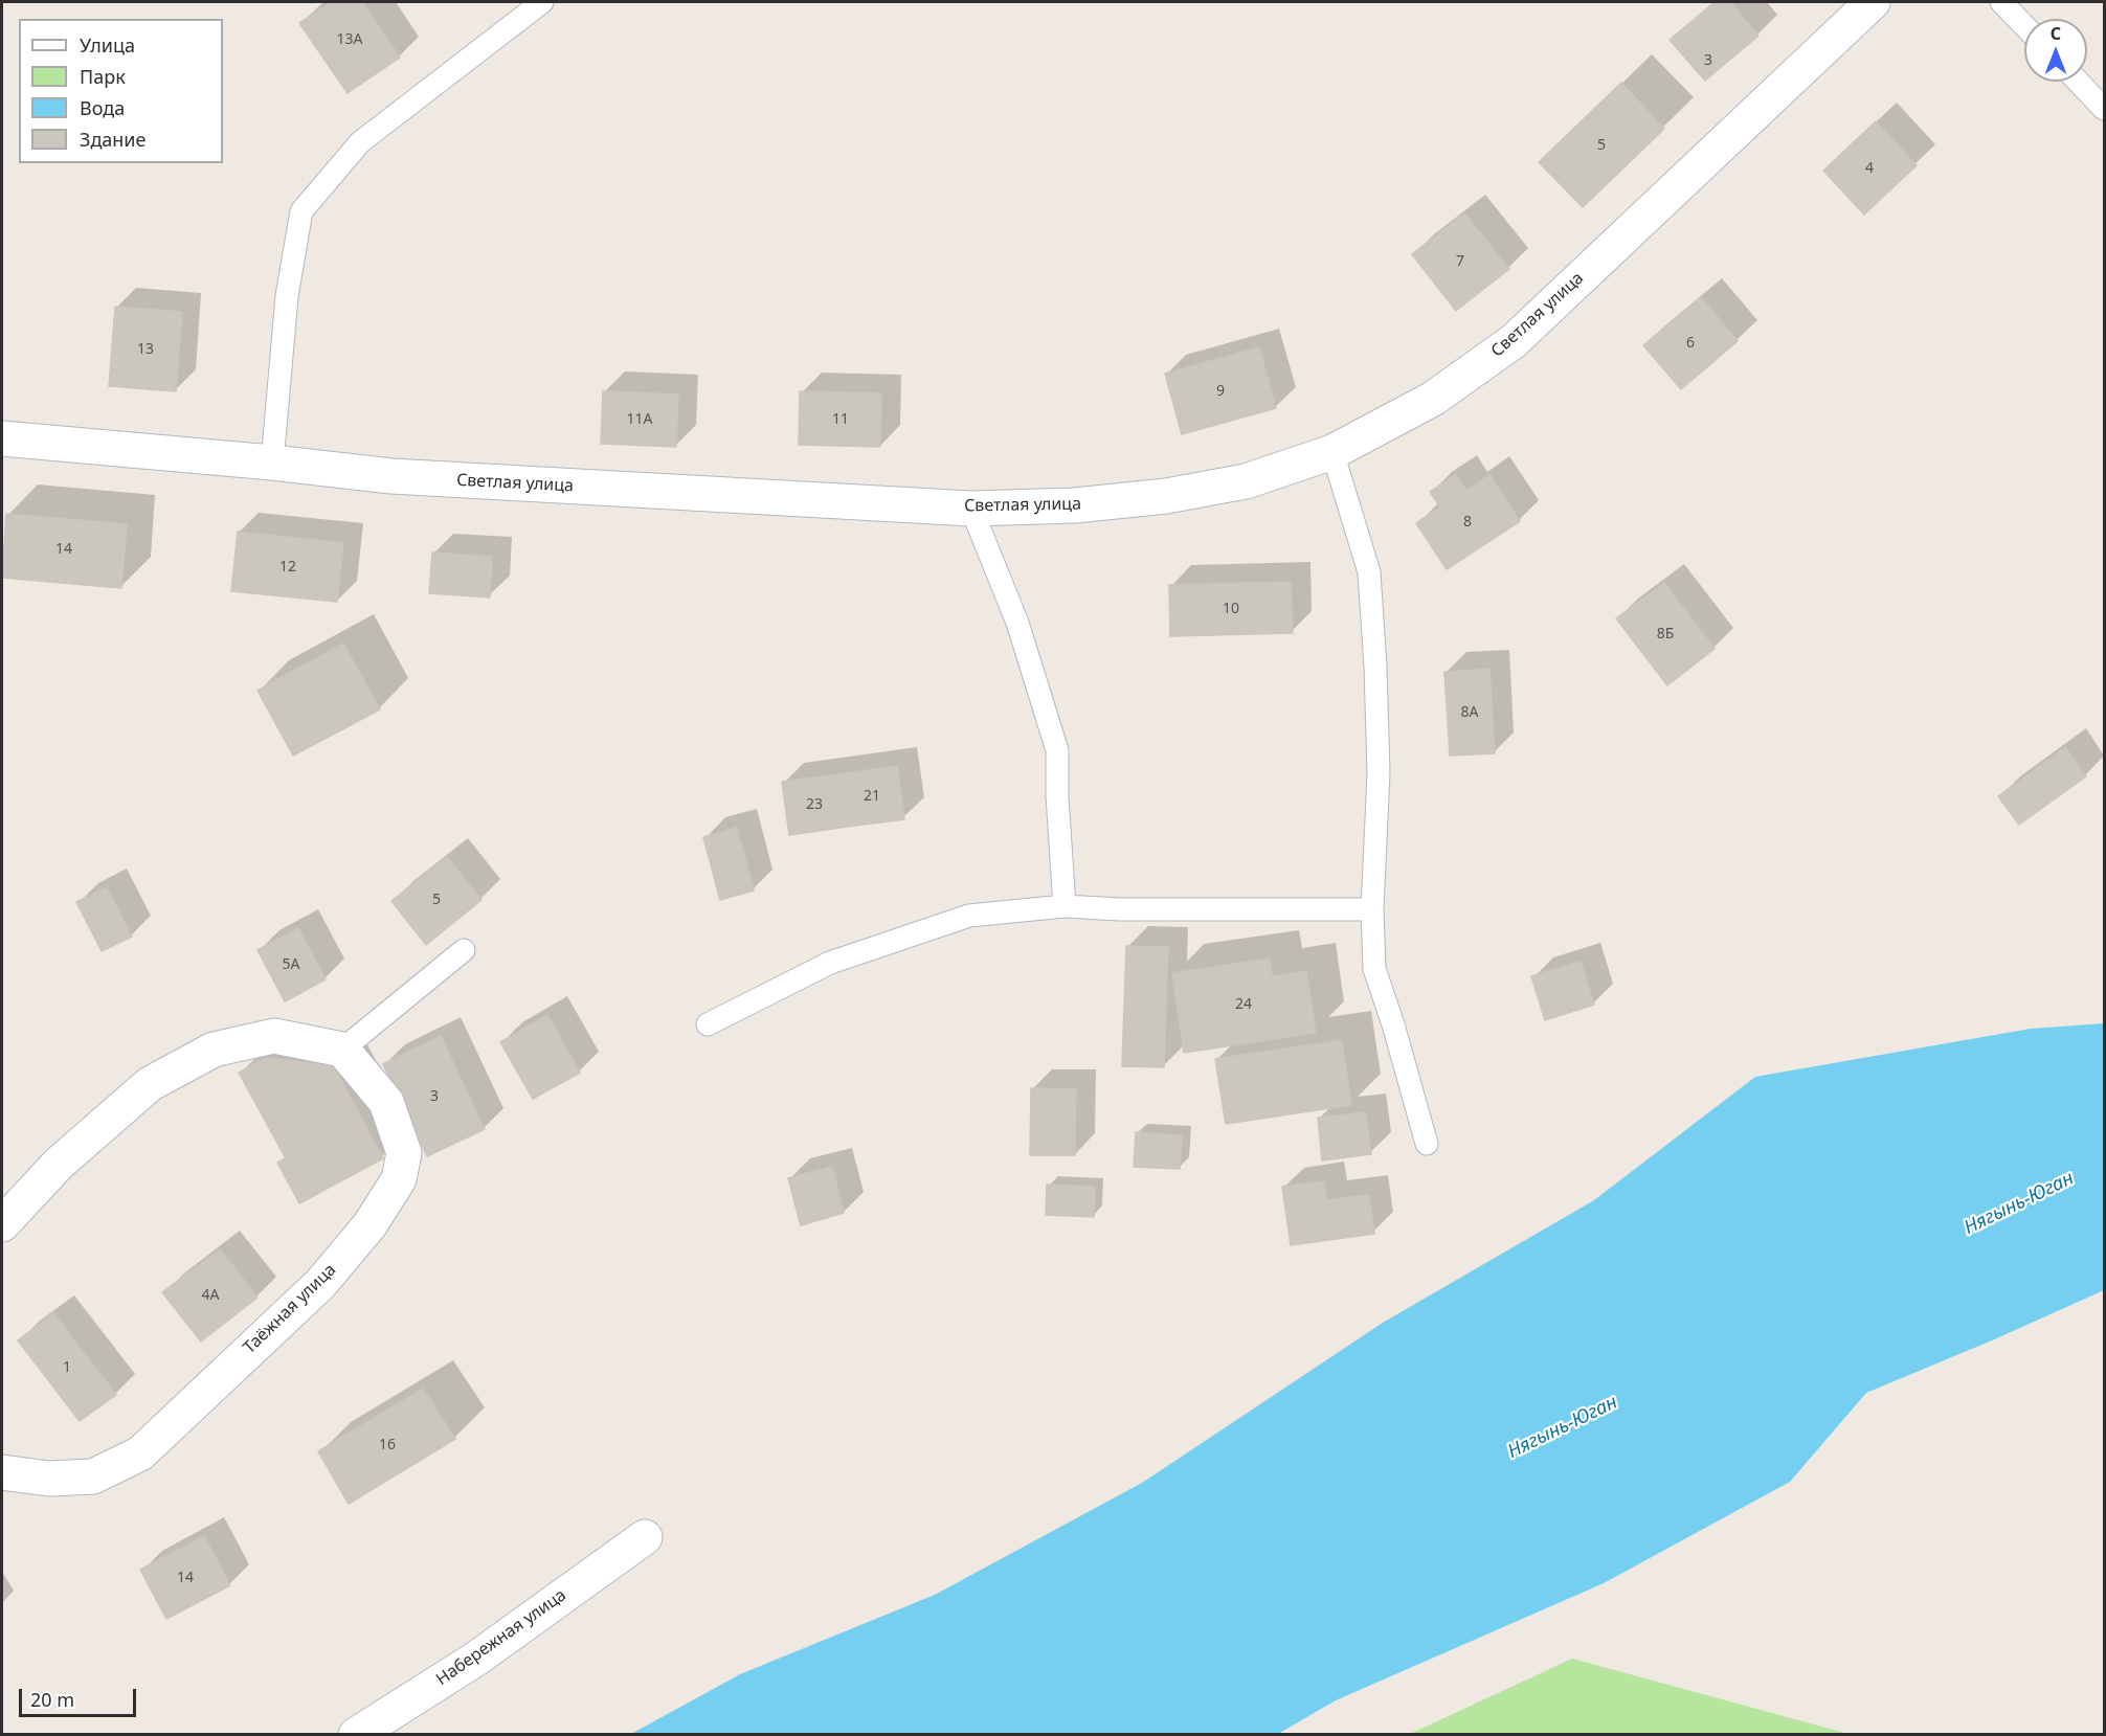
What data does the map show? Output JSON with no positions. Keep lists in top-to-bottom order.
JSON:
{
  "streets": {
    "street": ["Светлая улица", "Таёжная улица", "Набережная улица"]
  },
  "water": ["Нягынь-Юган"],
  "house_numbers": [
    "13А",
    "3",
    "5",
    "4",
    "7",
    "6",
    "13",
    "9",
    "11А",
    "11",
    "8",
    "14",
    "12",
    "10",
    "8Б",
    "8А",
    "21",
    "23",
    "5",
    "5А",
    "24",
    "3",
    "4А",
    "1",
    "16",
    "14"
  ],
  "legend": [
    "Улица",
    "Парк",
    "Вода",
    "Здание"
  ],
  "scale_bar": "20 m",
  "north": "top"
}
